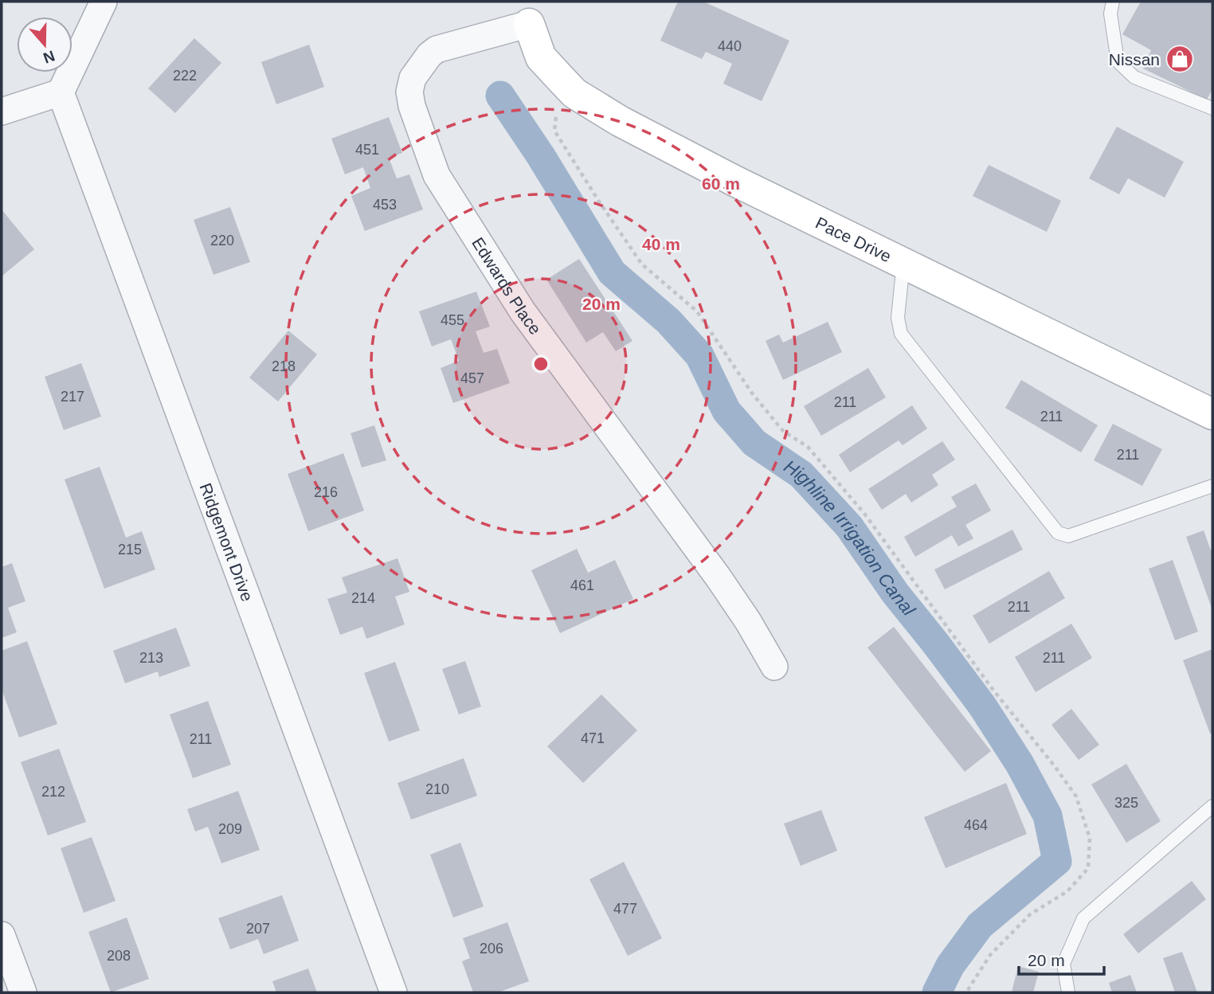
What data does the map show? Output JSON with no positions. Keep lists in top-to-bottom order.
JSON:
{
  "streets": {
    "street": ["Pace Drive", "Edwards Place", "Ridgemont Drive"]
  },
  "crossings": [
    ["Pace Drive", "Edwards Place"]
  ],
  "water": ["Highline Irrigation Canal"],
  "places": {
    "shop": ["Nissan"]
  },
  "house_numbers": [
    "440",
    "222",
    "451",
    "453",
    "220",
    "455",
    "218",
    "457",
    "217",
    "211",
    "211",
    "211",
    "216",
    "215",
    "461",
    "214",
    "211",
    "213",
    "211",
    "471",
    "211",
    "210",
    "212",
    "325",
    "464",
    "209",
    "477",
    "207",
    "206",
    "208"
  ],
  "scale_bar": "20 m",
  "north": "bottom",
  "rings": ["60 m", "40 m", "20 m"]
}
